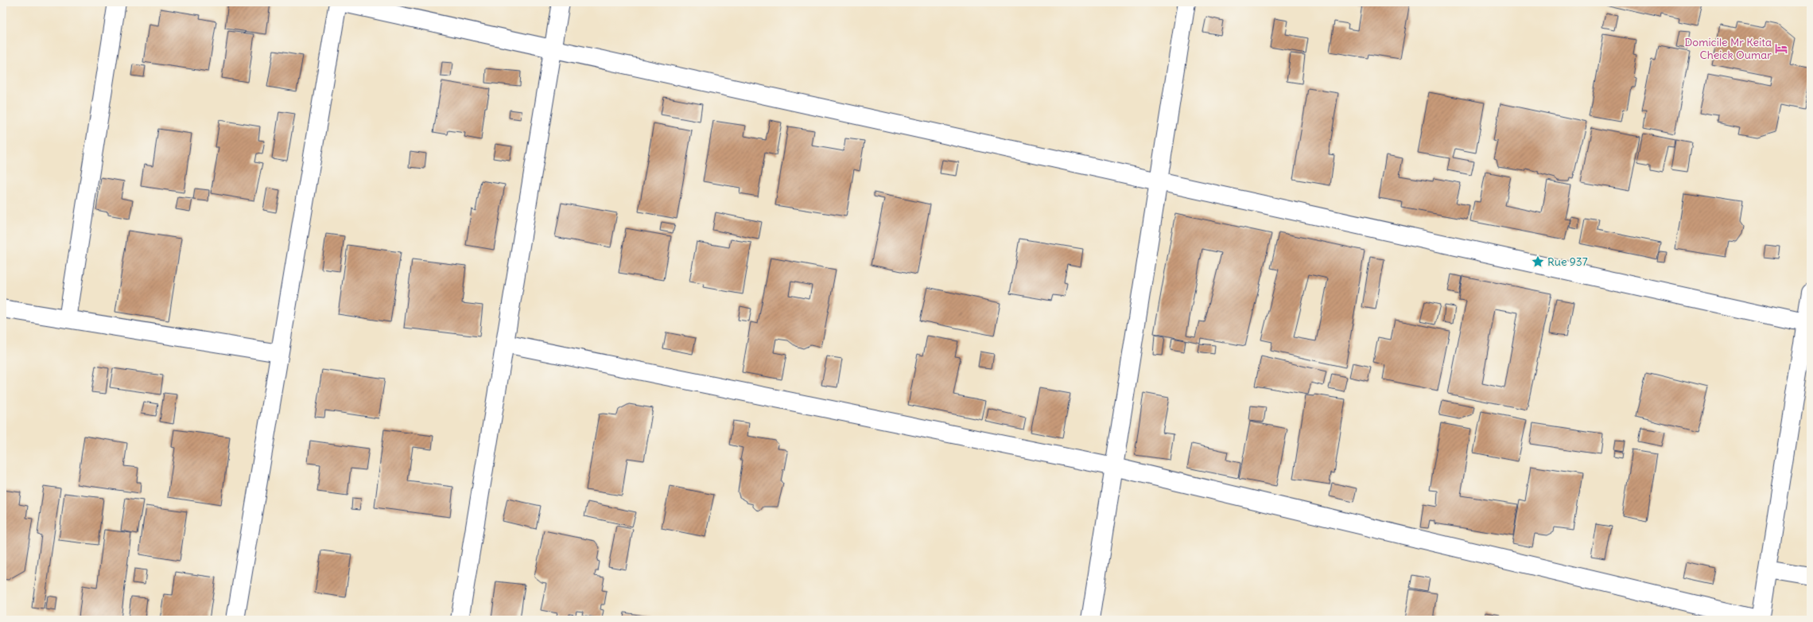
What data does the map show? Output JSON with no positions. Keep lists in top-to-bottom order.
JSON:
{
  "places": {
    "hotel": ["Domicile Mr Keita Cheick Oumar"],
    "place": ["Rue 937"]
  }
}
